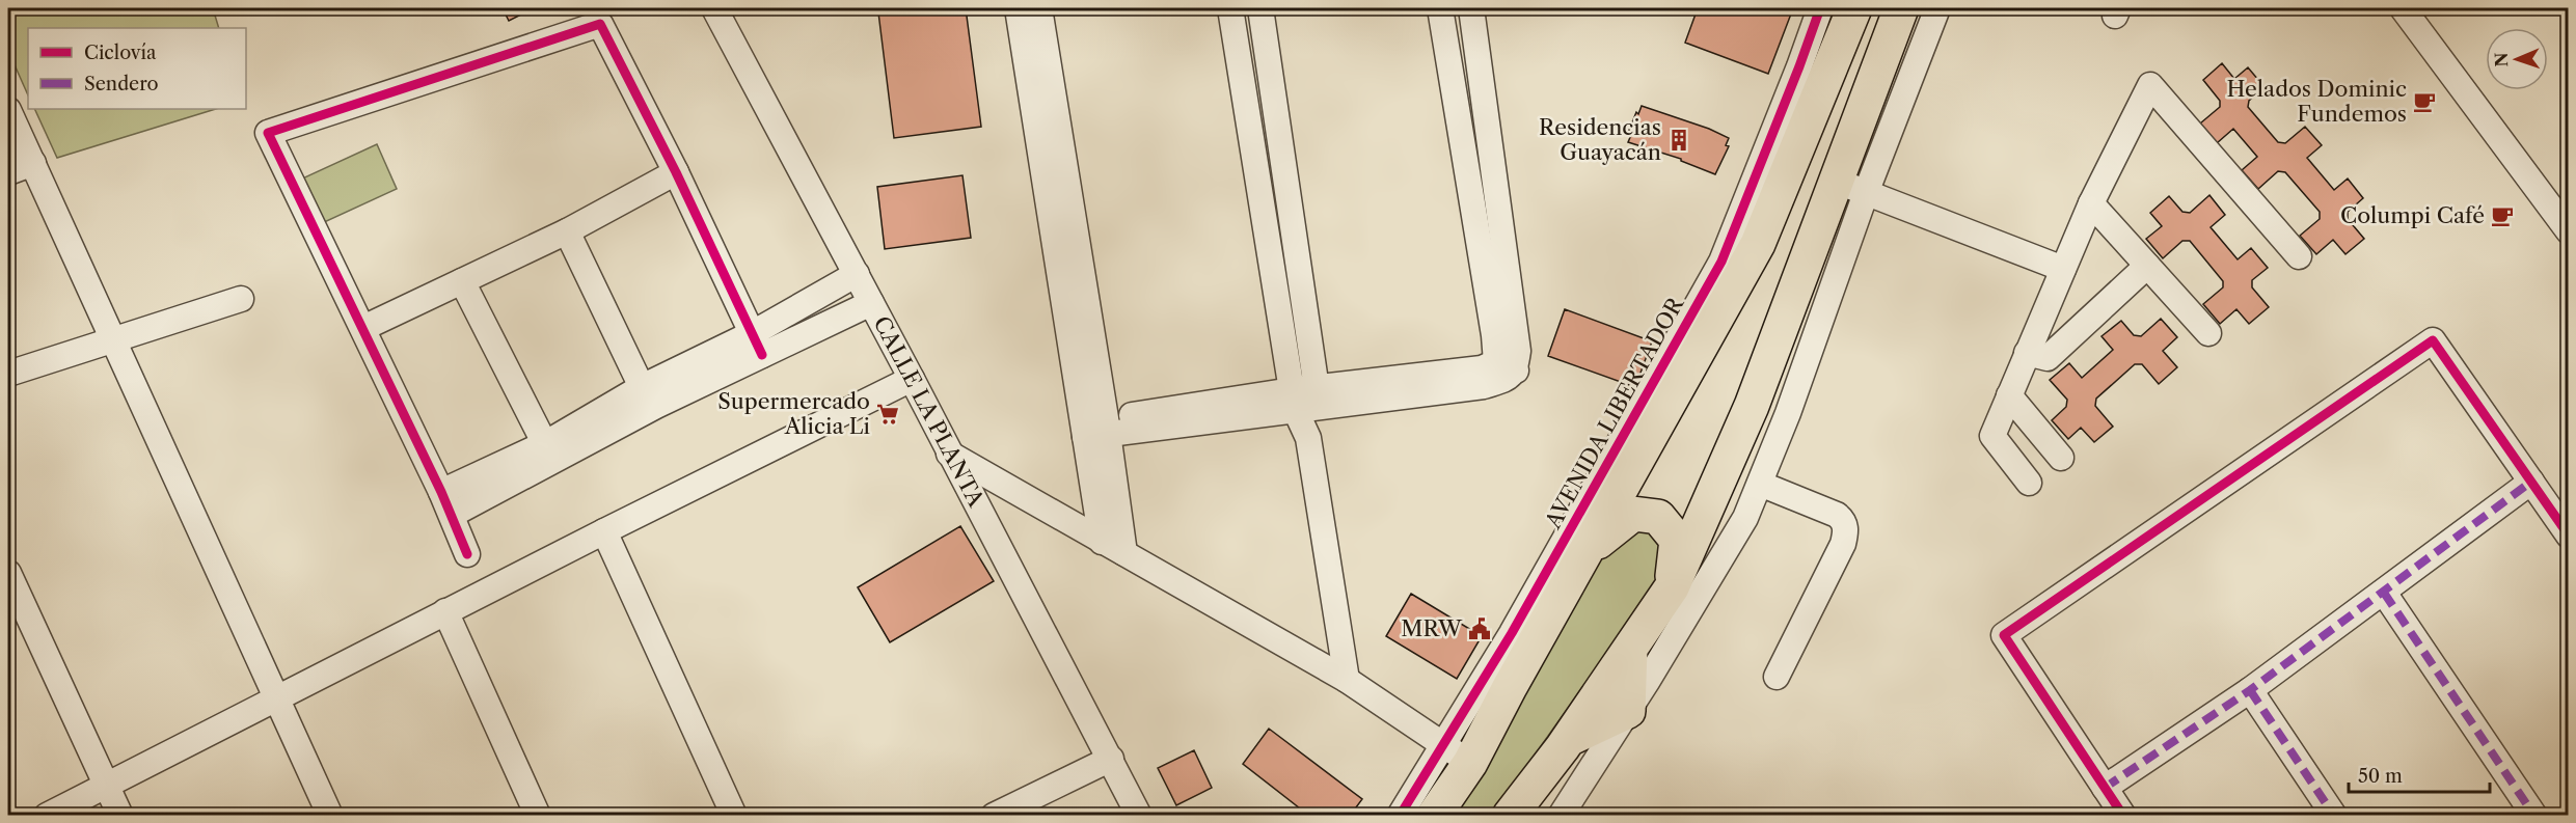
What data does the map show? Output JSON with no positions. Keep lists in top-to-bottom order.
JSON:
{
  "streets": {
    "highway": ["AVENIDA LIBERTADOR"],
    "street": ["CALLE LA PLANTA"]
  },
  "places": {
    "cafe": ["Helados Dominic Fundemos", "Columpi Café"],
    "building": ["Residencias Guayacán"],
    "supermarket": ["Supermercado Alicia Li"],
    "public building": ["MRW"]
  },
  "legend": ["Ciclovía", "Sendero"],
  "scale_bar": "50 m",
  "north": "left"
}
